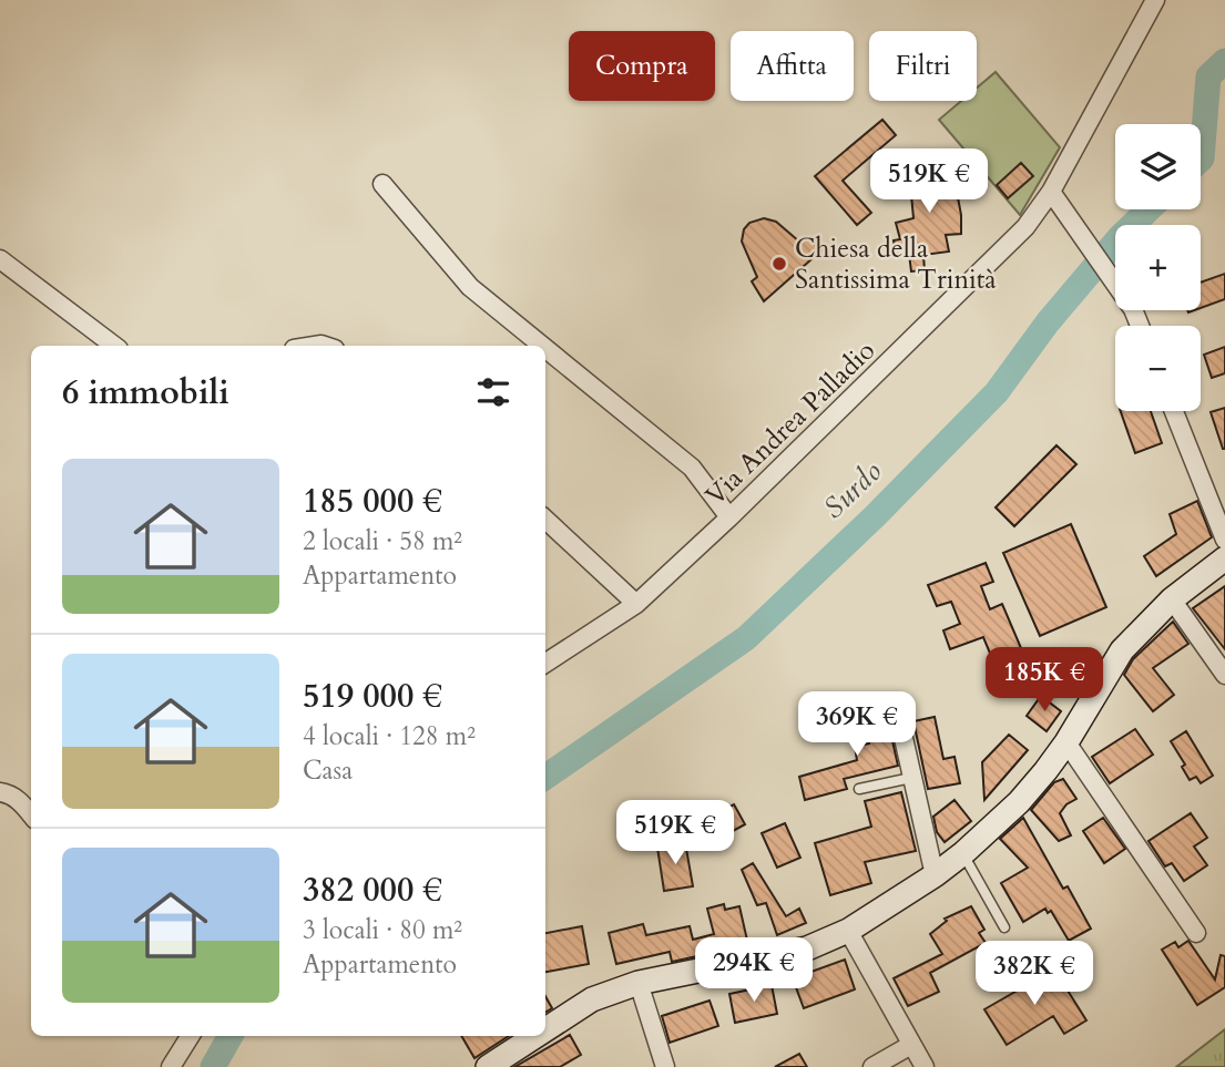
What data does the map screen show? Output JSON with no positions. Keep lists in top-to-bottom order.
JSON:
{
  "streets": {
    "street": ["Via Andrea Palladio"]
  },
  "water": ["Surdo"],
  "places": ["Chiesa della Santissima Trinità"],
  "page": {
    "chip": ["Compra", "Affitta", "Filtri"],
    "map_buttons": ["+", "−"],
    "price": [
      "519K €",
      "185K €",
      "369K €",
      "519K €",
      "294K €",
      "382K €"
    ],
    "heading": "6 immobili",
    "list": [
      {
        "name": "185 000 €",
        "note": "2 locali · 58 m² · Appartamento"
      },
      {
        "name": "519 000 €",
        "note": "4 locali · 128 m² · Casa"
      },
      {
        "name": "382 000 €",
        "note": "3 locali · 80 m² · Appartamento"
      }
    ]
  }
}
